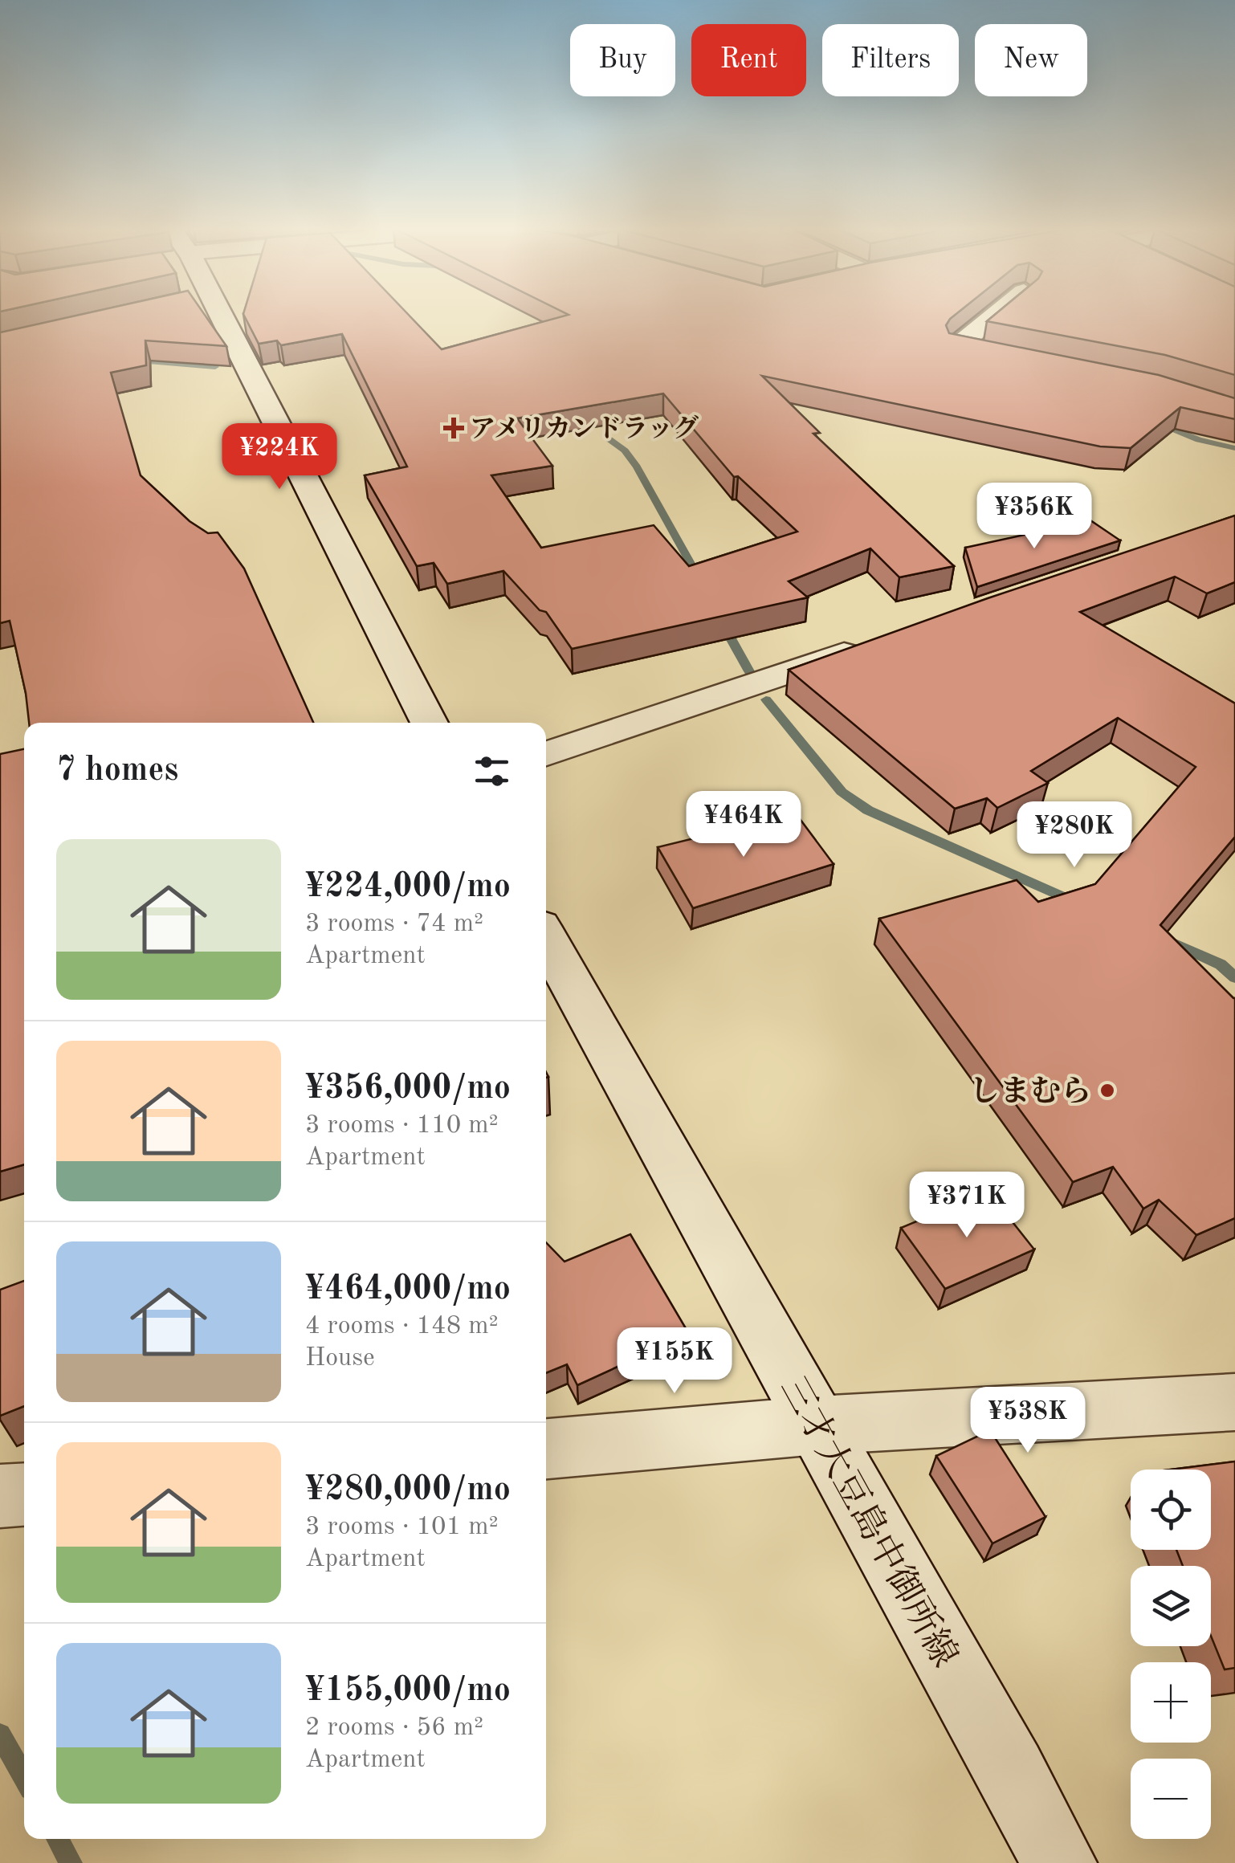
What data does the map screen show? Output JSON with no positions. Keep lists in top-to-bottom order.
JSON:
{
  "streets": {
    "street": ["三才大豆島中御所線"]
  },
  "places": {
    "health": ["アメリカンドラッグ"],
    "other": ["しまむら"]
  },
  "page": {
    "chip": [
      "Buy",
      "Rent",
      "Filters",
      "New"
    ],
    "price": [
      "¥224K",
      "¥356K",
      "¥464K",
      "¥280K",
      "¥371K",
      "¥155K",
      "¥538K"
    ],
    "heading": "7 homes",
    "list": [
      {
        "name": "¥224,000/mo",
        "note": "3 rooms · 74 m² · Apartment"
      },
      {
        "name": "¥356,000/mo",
        "note": "3 rooms · 110 m² · Apartment"
      },
      {
        "name": "¥464,000/mo",
        "note": "4 rooms · 148 m² · House"
      },
      {
        "name": "¥280,000/mo",
        "note": "3 rooms · 101 m² · Apartment"
      },
      {
        "name": "¥155,000/mo",
        "note": "2 rooms · 56 m² · Apartment"
      }
    ],
    "map_buttons": ["+", "−"]
  }
}
